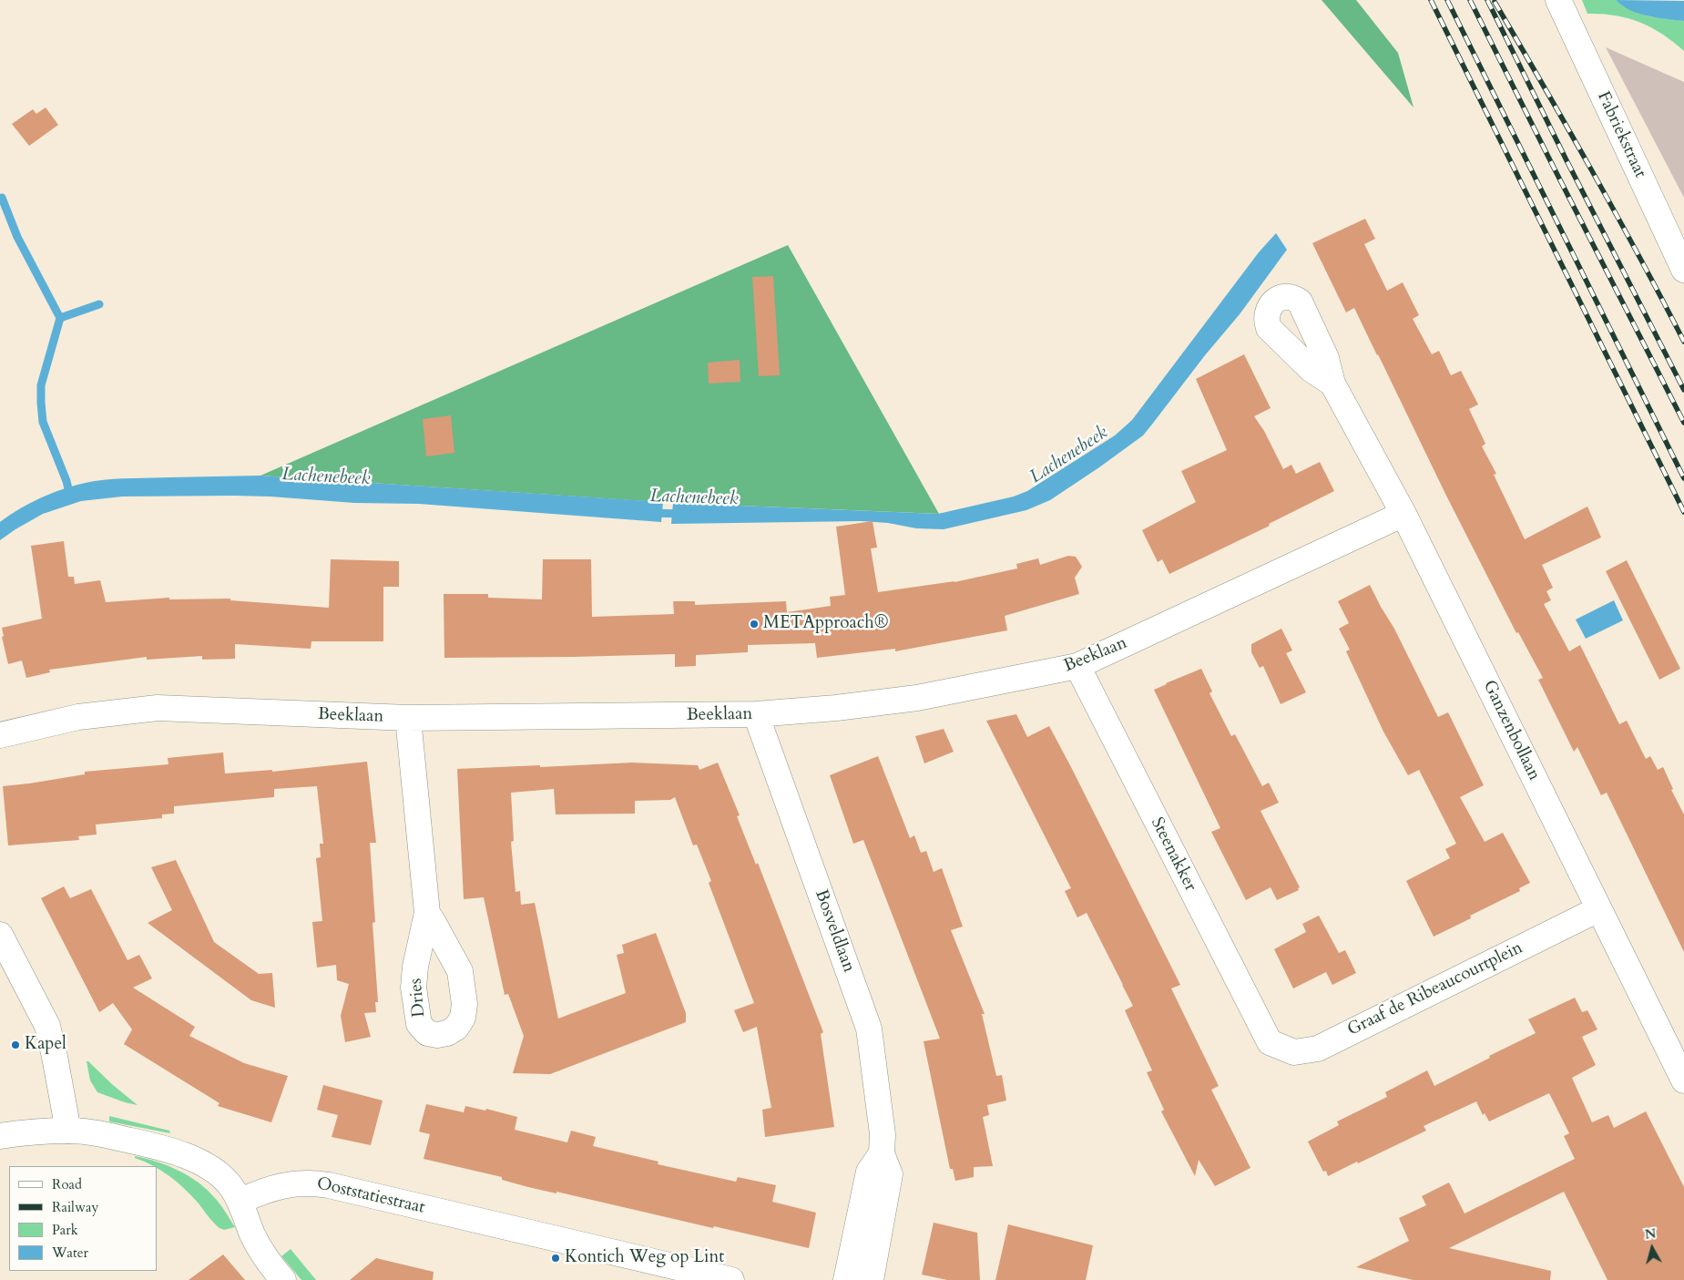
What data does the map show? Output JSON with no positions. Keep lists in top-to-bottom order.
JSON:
{
  "streets": {
    "street": [
      "Fabriekstraat",
      "Beeklaan",
      "Ganzenbollaan",
      "Steenakker",
      "Bosveldlaan",
      "Graaf de Ribeaucourtplein",
      "Ooststatiestraat"
    ]
  },
  "crossings": [
    ["Beeklaan", "Ganzenbollaan"],
    ["Beeklaan", "Steenakker"],
    ["Beeklaan", "Bosveldlaan"],
    ["Ganzenbollaan", "Graaf de Ribeaucourtplein"],
    ["Steenakker", "Graaf de Ribeaucourtplein"]
  ],
  "water": ["Lachenebeek"],
  "places": ["METApproach®", "Kapel", "Kontich Weg op Lint"],
  "legend": [
    "Road",
    "Railway",
    "Park",
    "Water"
  ],
  "north": "top"
}
